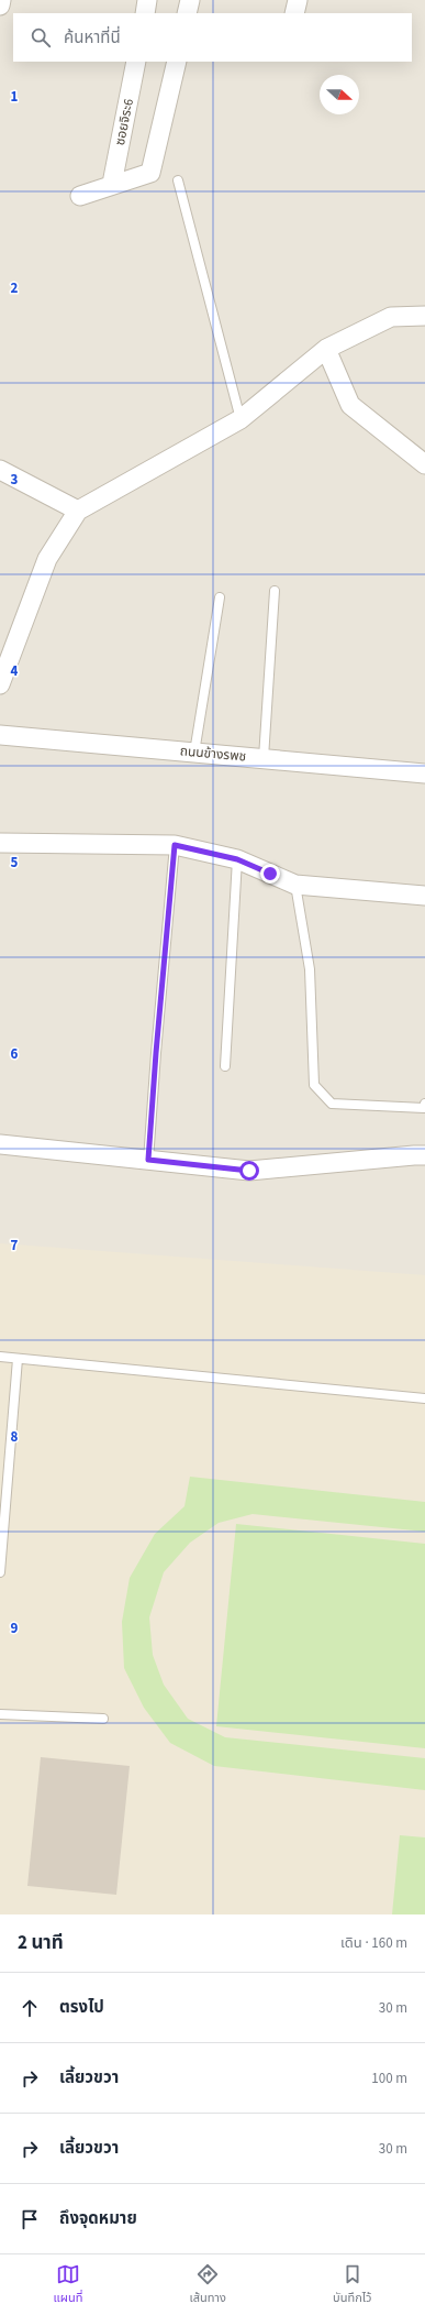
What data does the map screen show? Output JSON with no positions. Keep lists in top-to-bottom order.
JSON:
{
  "streets": {
    "street": ["ซอยจิระ6", "ถนนข้างรพช"]
  },
  "north": "right",
  "page": {
    "search": "ค้นหาที่นี่",
    "heading": ["2 นาที", "เดิน · 160 m"],
    "list": [
      ["ตรงไป", "30 m"],
      ["เลี้ยวขวา", "100 m"],
      ["เลี้ยวขวา", "30 m"],
      "ถึงจุดหมาย"
    ],
    "nav": ["แผนที่", "เส้นทาง", "บันทึกไว้"]
  },
  "grid": {
    "rows": [
      "1",
      "2",
      "3",
      "4",
      "5",
      "6",
      "7",
      "8",
      "9"
    ]
  }
}
